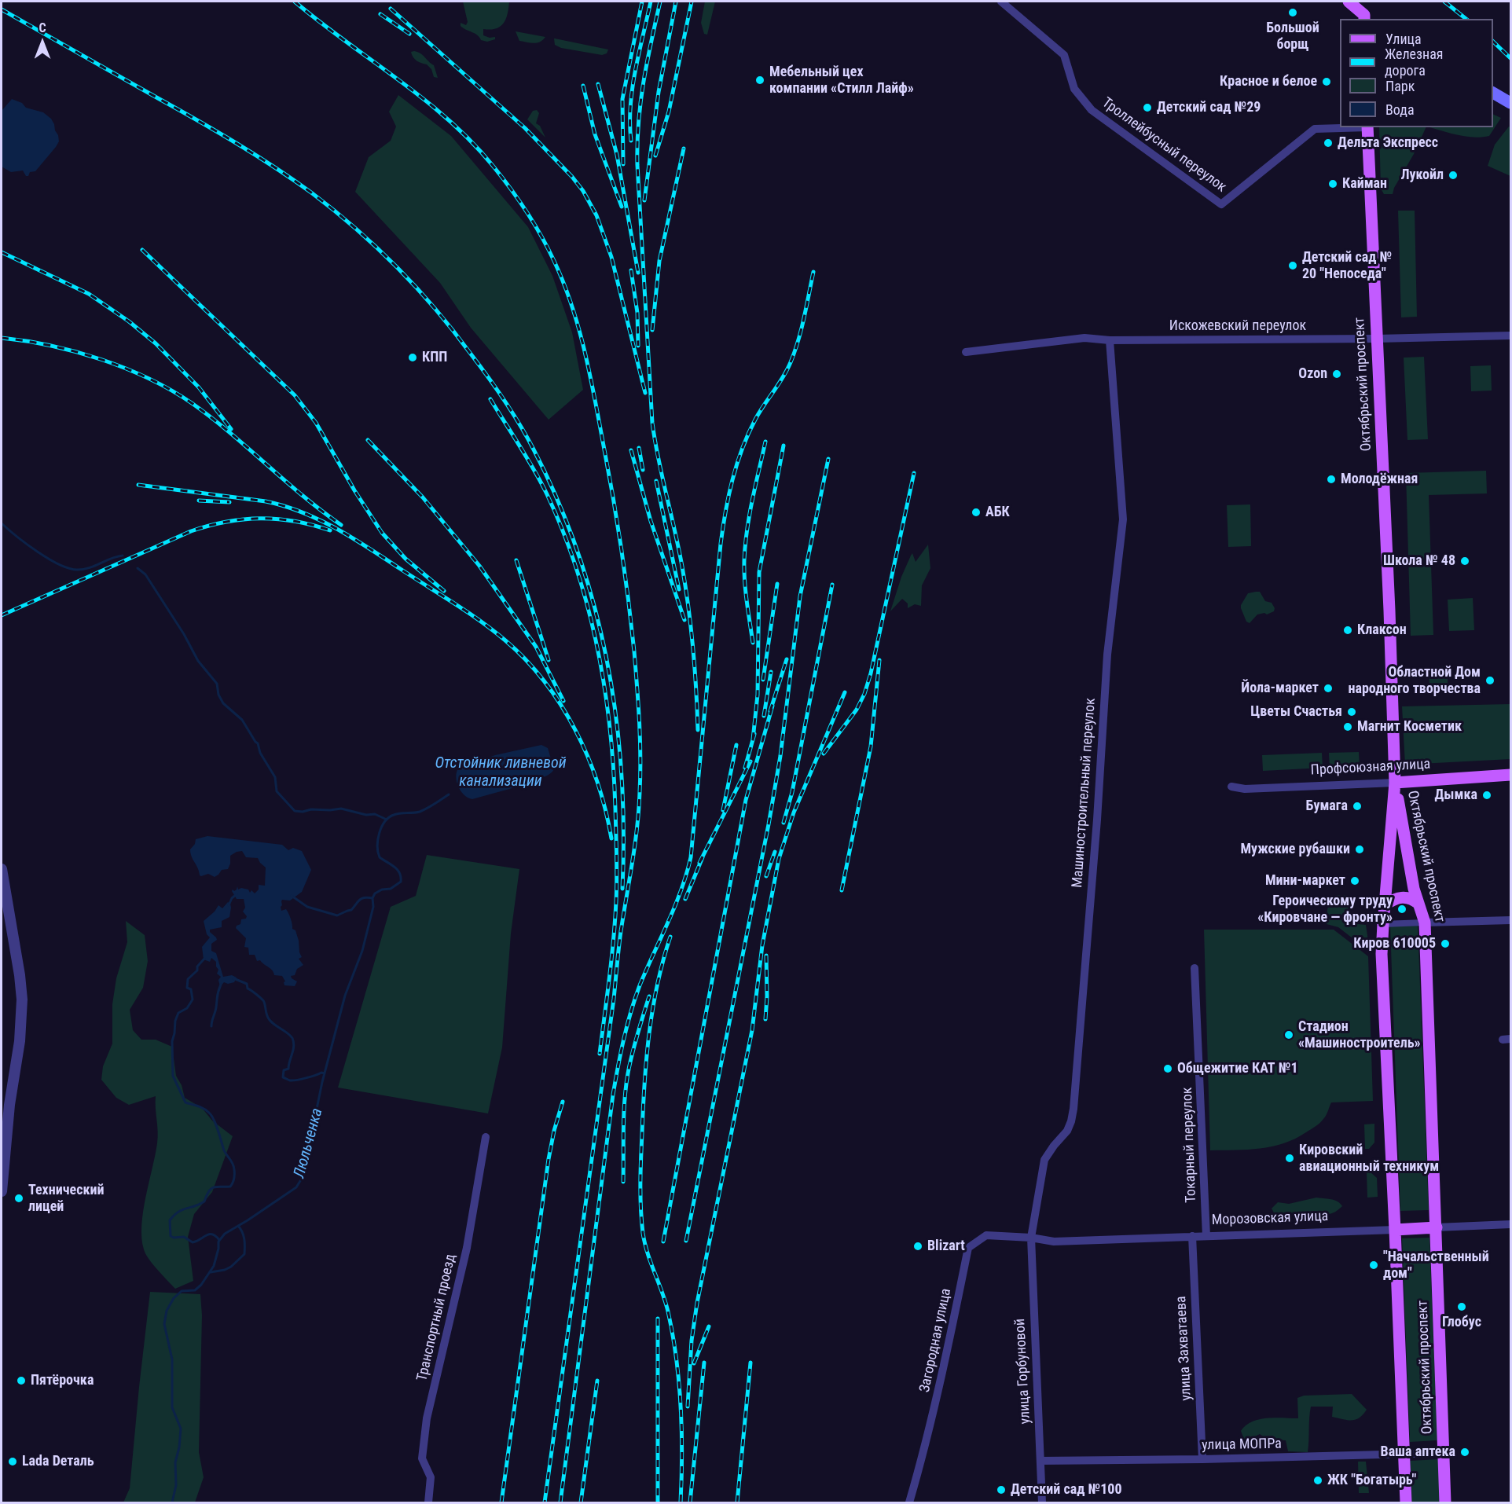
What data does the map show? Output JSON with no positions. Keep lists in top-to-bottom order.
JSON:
{
  "streets": {
    "main road": ["Октябрьский проспект", "Профсоюзная улица", "Морозовская улица"],
    "street": [
      "Троллейбусный переулок",
      "Искожевский переулок",
      "Машиностроительный переулок",
      "Токарный переулок",
      "Транспортный проезд",
      "Загородная улица",
      "улица Захватаева",
      "улица Горбуновой",
      "улица МОПРа"
    ]
  },
  "crossings": [
    ["Искожевский переулок", "Октябрьский проспект"],
    ["Искожевский переулок", "Машиностроительный переулок"],
    ["Октябрьский проспект", "Профсоюзная улица"],
    ["Октябрьский проспект", "Морозовская улица"],
    ["Октябрьский проспект", "улица МОПРа"],
    ["Машиностроительный переулок", "Морозовская улица"],
    ["Машиностроительный переулок", "Загородная улица"],
    ["Машиностроительный переулок", "улица Горбуновой"],
    ["Токарный переулок", "Морозовская улица"],
    ["Морозовская улица", "Загородная улица"],
    ["Морозовская улица", "улица Захватаева"],
    ["Морозовская улица", "улица Горбуновой"],
    ["Загородная улица", "улица Горбуновой"],
    ["улица Захватаева", "улица МОПРа"],
    ["улица Горбуновой", "улица МОПРа"]
  ],
  "water": ["Отстойник ливневой канализации", "Люльченка"],
  "places": [
    "Большой борщ",
    "Мебельный цех компании «Стилл Лайф»",
    "Красное и белое",
    "Детский сад №29",
    "Дельта Экспресс",
    "Лукойл",
    "Кайман",
    "Детский сад № 20 \"Непоседа\"",
    "КПП",
    "Ozon",
    "Молодёжная",
    "АБК",
    "Школа № 48",
    "Клаксон",
    "Областной Дом народного творчества",
    "Йола-маркет",
    "Цветы Счастья",
    "Магнит Косметик",
    "Дымка",
    "Бумага",
    "Мужские рубашки",
    "Мини-маркет",
    "Героическому труду «Кировчане — фронту»",
    "Киров 610005",
    "Стадион «Машиностроитель»",
    "Общежитие КАТ №1",
    "Кировский авиационный техникум",
    "Технический лицей",
    "Blizart",
    "\"Начальственный дом\"",
    "Глобус",
    "Пятёрочка",
    "Ваша аптека",
    "Lada Dеталь",
    "ЖК \"Богатырь\"",
    "Детский сад №100"
  ],
  "legend": [
    "Улица",
    "Железная дорога",
    "Парк",
    "Вода"
  ],
  "north": "top"
}
